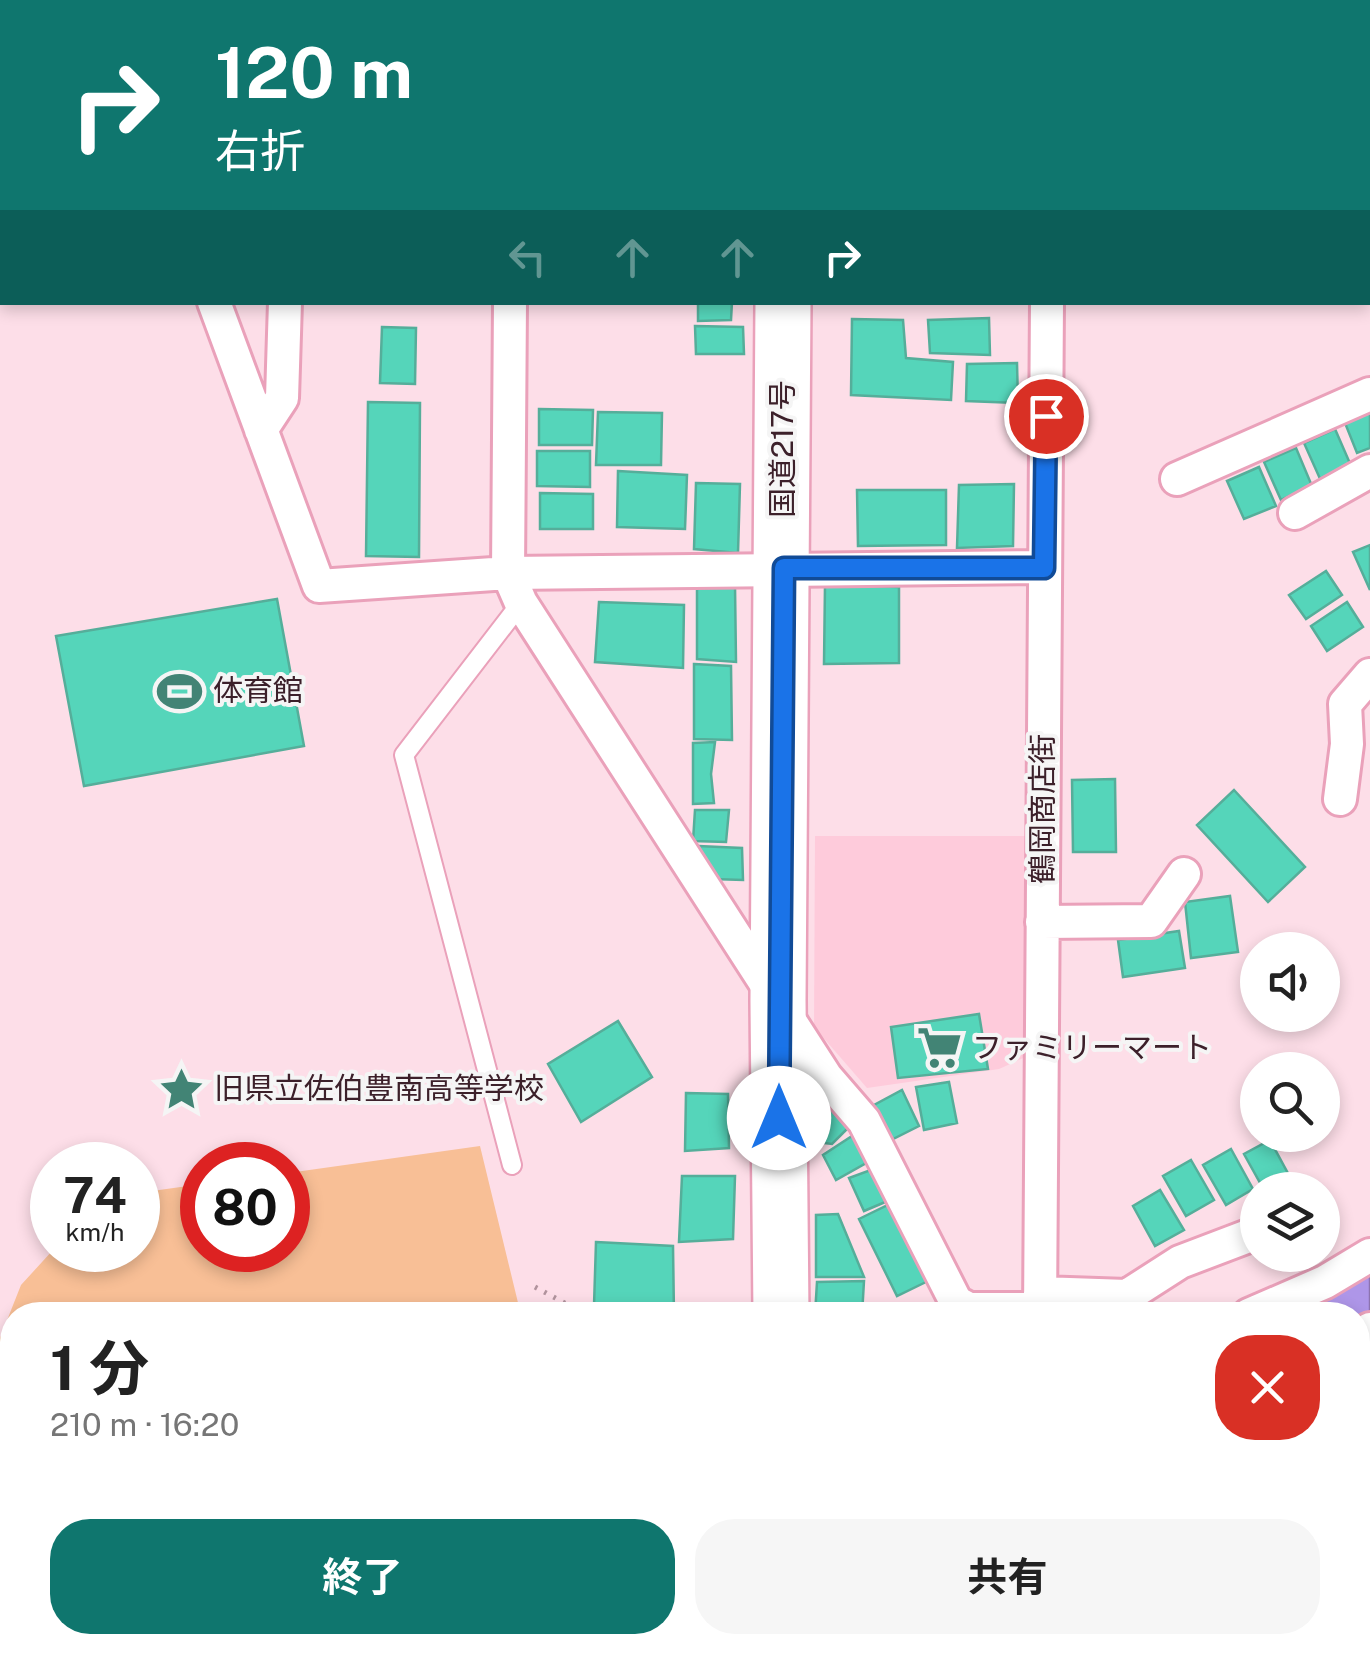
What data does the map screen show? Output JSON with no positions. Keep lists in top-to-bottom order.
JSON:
{
  "streets": {
    "highway": ["国道217号"],
    "street": ["鶴岡商店街"]
  },
  "places": {
    "sports": ["体育館"],
    "supermarket": ["ファミリーマート"],
    "place": ["旧県立佐伯豊南高等学校"]
  },
  "page": {
    "turn": ["120 m", "右折"],
    "speed": "74 km/h",
    "limit": "80",
    "heading": ["1 分", "210 m · 16:20"],
    "buttons": ["終了", "共有"]
  }
}
